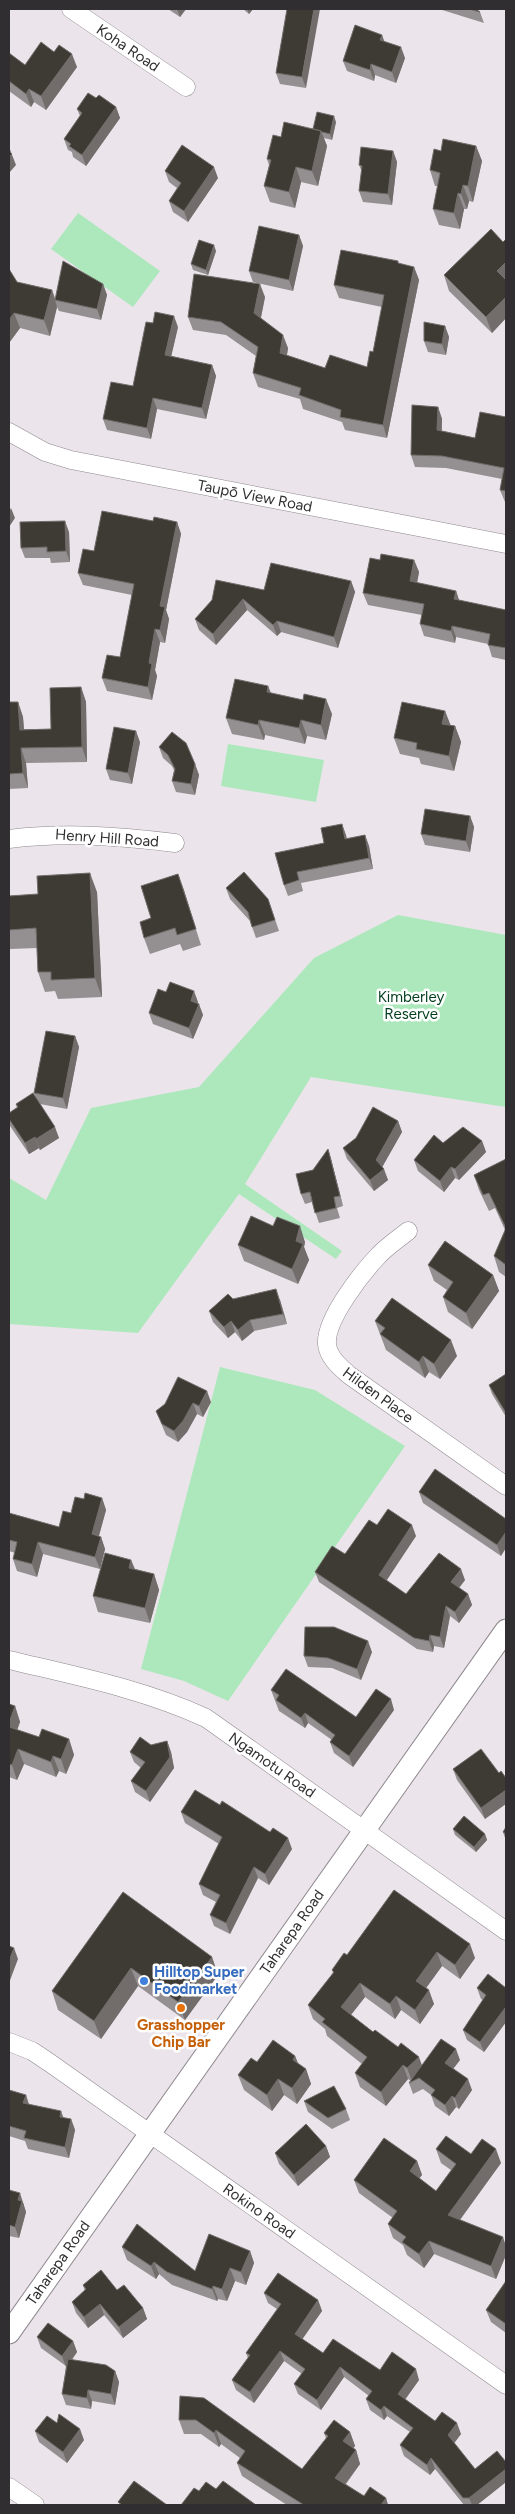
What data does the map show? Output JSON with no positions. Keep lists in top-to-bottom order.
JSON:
{
  "streets": {
    "street": [
      "Koha Road",
      "Taupō View Road",
      "Henry Hill Road",
      "Hilden Place",
      "Ngamotu Road",
      "Taharepa Road",
      "Rokino Road"
    ]
  },
  "crossings": [
    ["Ngamotu Road", "Taharepa Road"],
    ["Taharepa Road", "Rokino Road"]
  ],
  "parks": ["Kimberley Reserve"],
  "places": ["Hilltop Super Foodmarket", "Grasshopper Chip Bar"]
}
